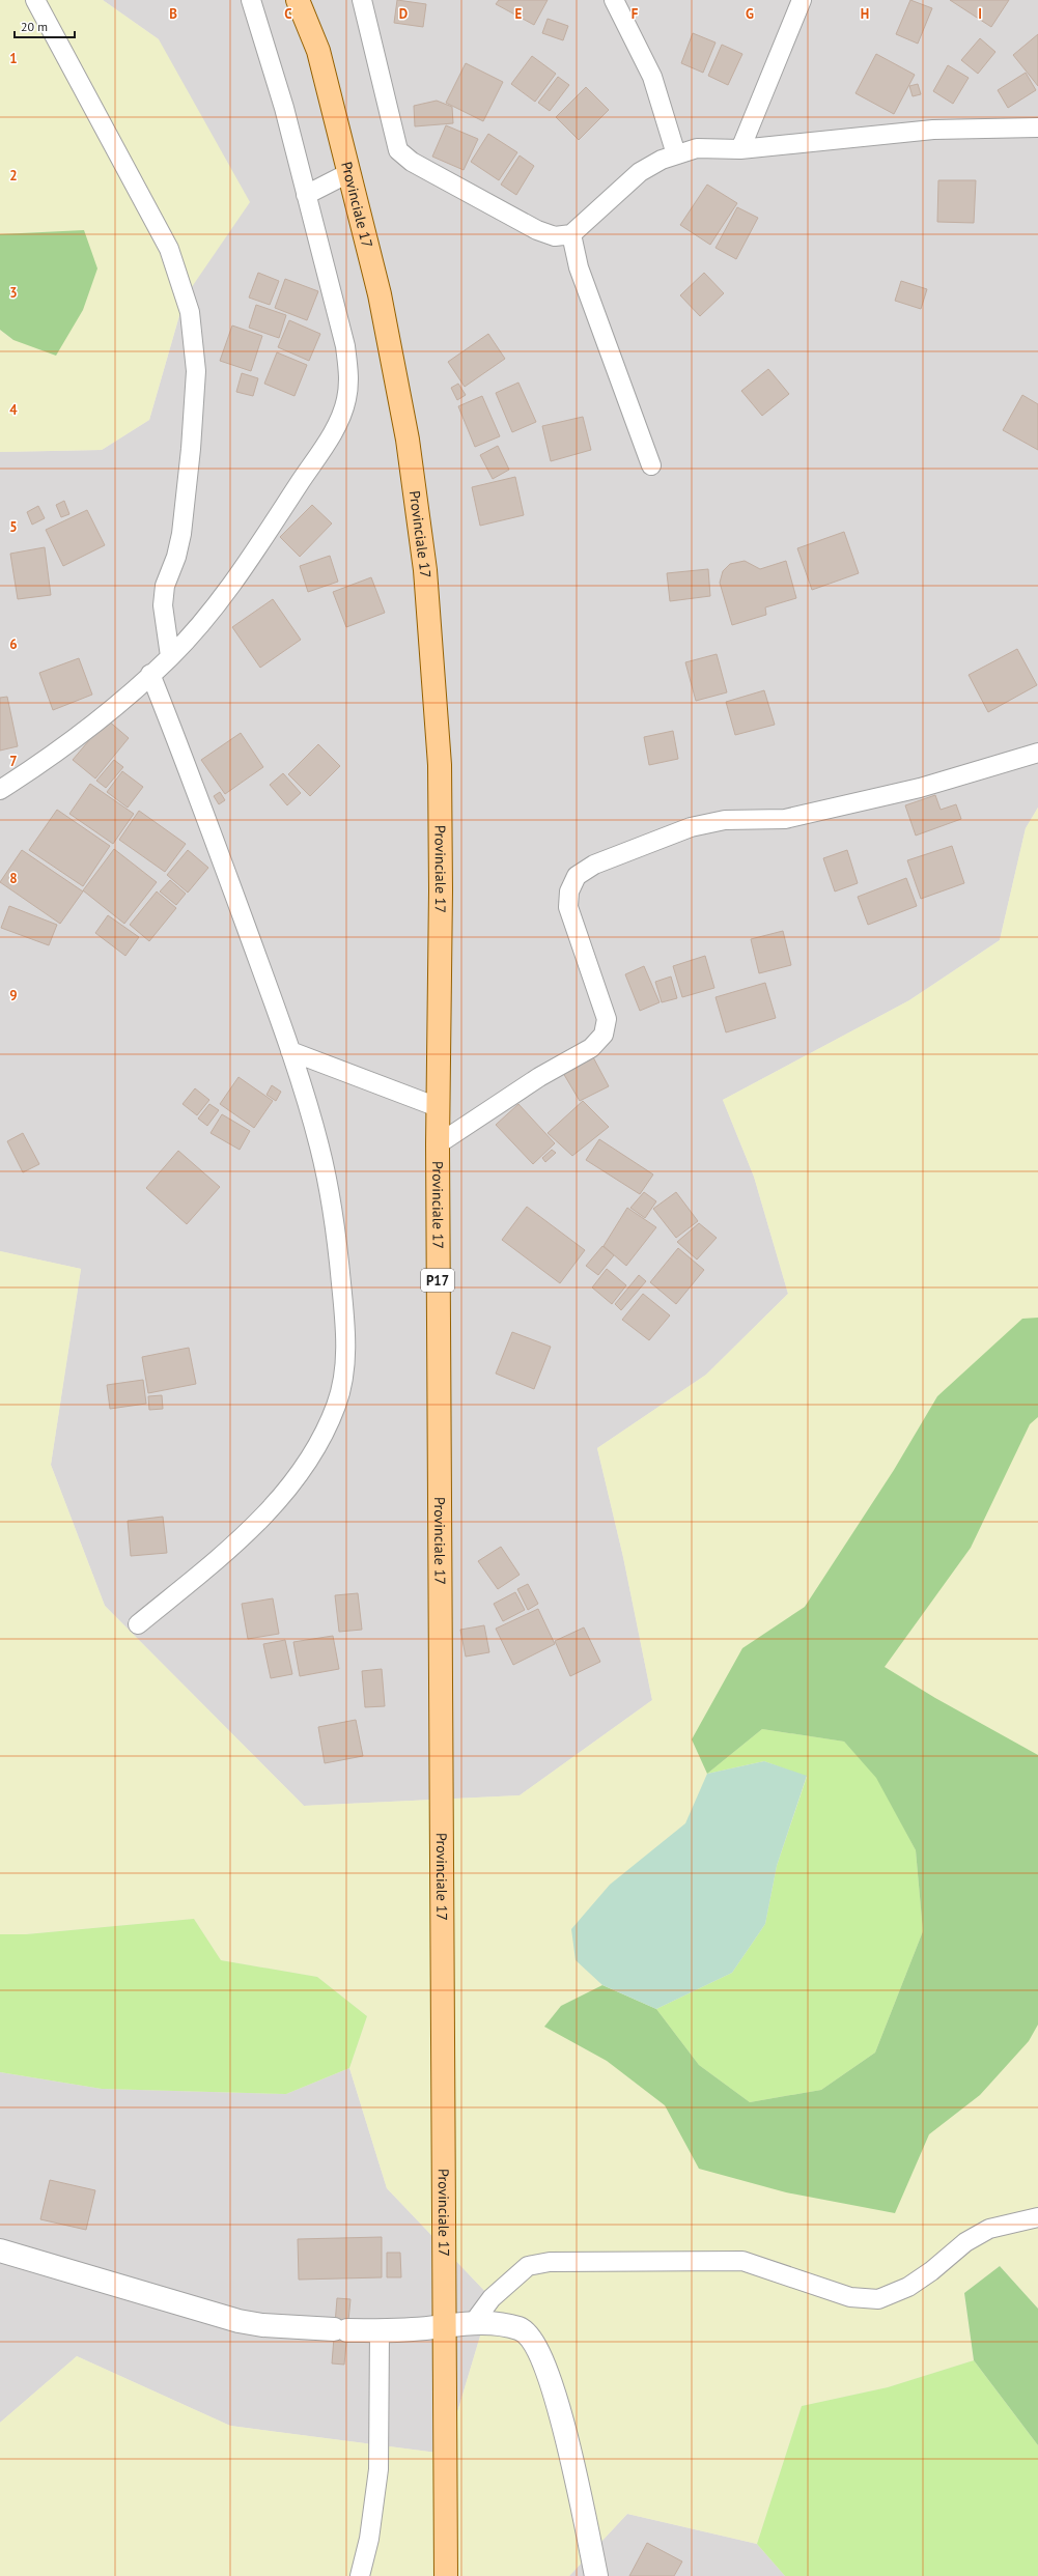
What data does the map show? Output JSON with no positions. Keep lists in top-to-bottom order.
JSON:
{
  "streets": {
    "main road": ["Provinciale 17", "P17"]
  },
  "scale_bar": "20 m",
  "grid": {
    "columns": [
      "B",
      "C",
      "D",
      "E",
      "F",
      "G",
      "H",
      "I"
    ],
    "rows": [
      "1",
      "2",
      "3",
      "4",
      "5",
      "6",
      "7",
      "8",
      "9"
    ]
  }
}
